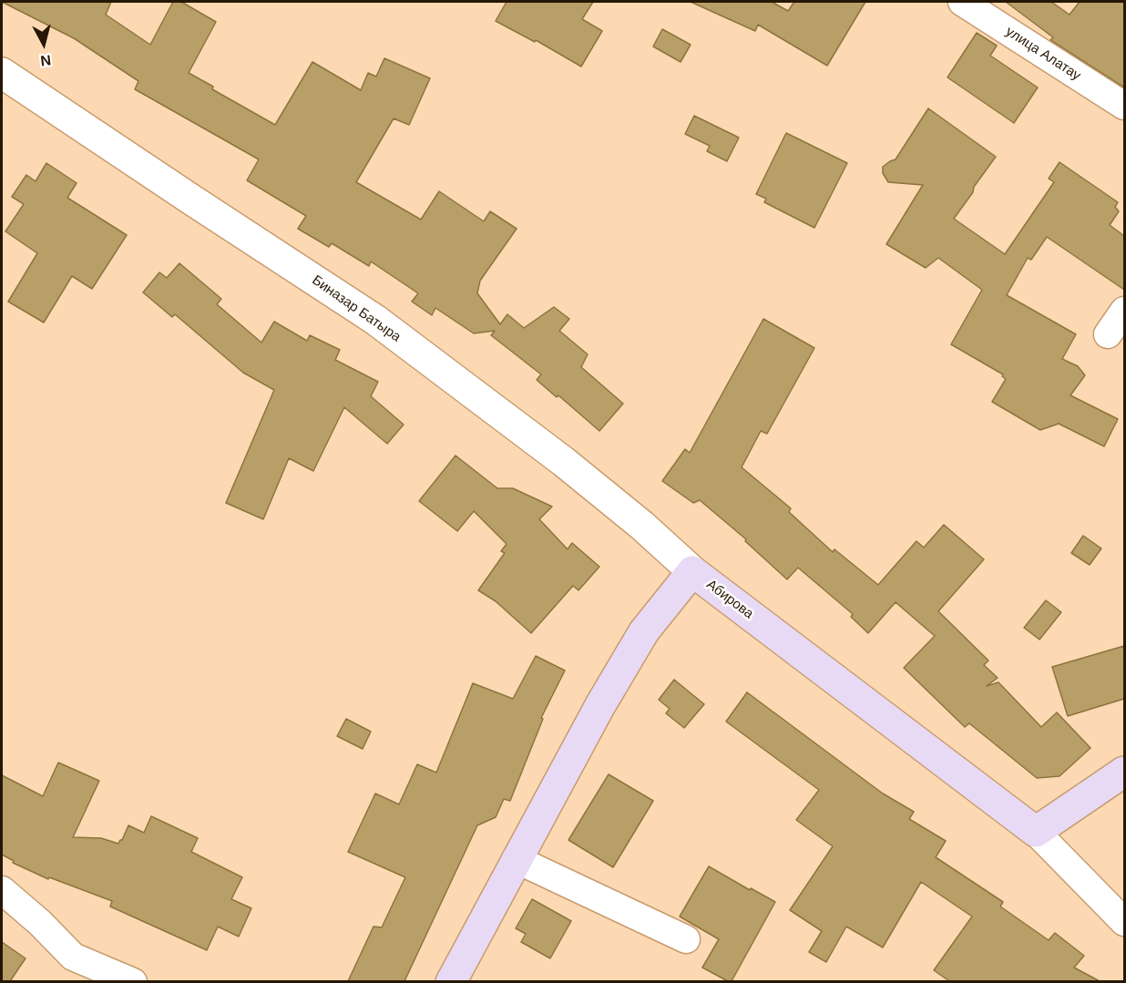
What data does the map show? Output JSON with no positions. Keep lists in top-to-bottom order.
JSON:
{
  "streets": {
    "main road": ["Абирова"],
    "street": ["улица Алатау", "Биназар Батыра"]
  },
  "crossings": [
    ["Биназар Батыра", "Абирова"]
  ],
  "north": "bottom"
}
